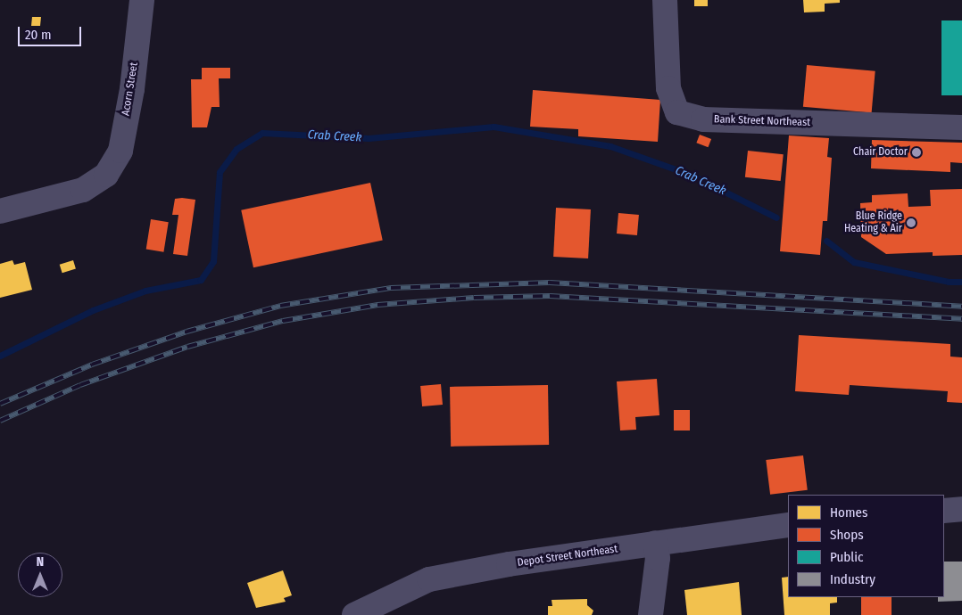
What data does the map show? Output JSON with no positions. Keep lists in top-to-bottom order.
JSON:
{
  "streets": {
    "street": ["Acorn Street", "Bank Street Northeast", "Depot Street Northeast"]
  },
  "water": ["Crab Creek"],
  "places": ["Chair Doctor", "Blue Ridge Heating & Air"],
  "legend": [
    "Homes",
    "Shops",
    "Public",
    "Industry"
  ],
  "scale_bar": "20 m",
  "north": "top"
}
